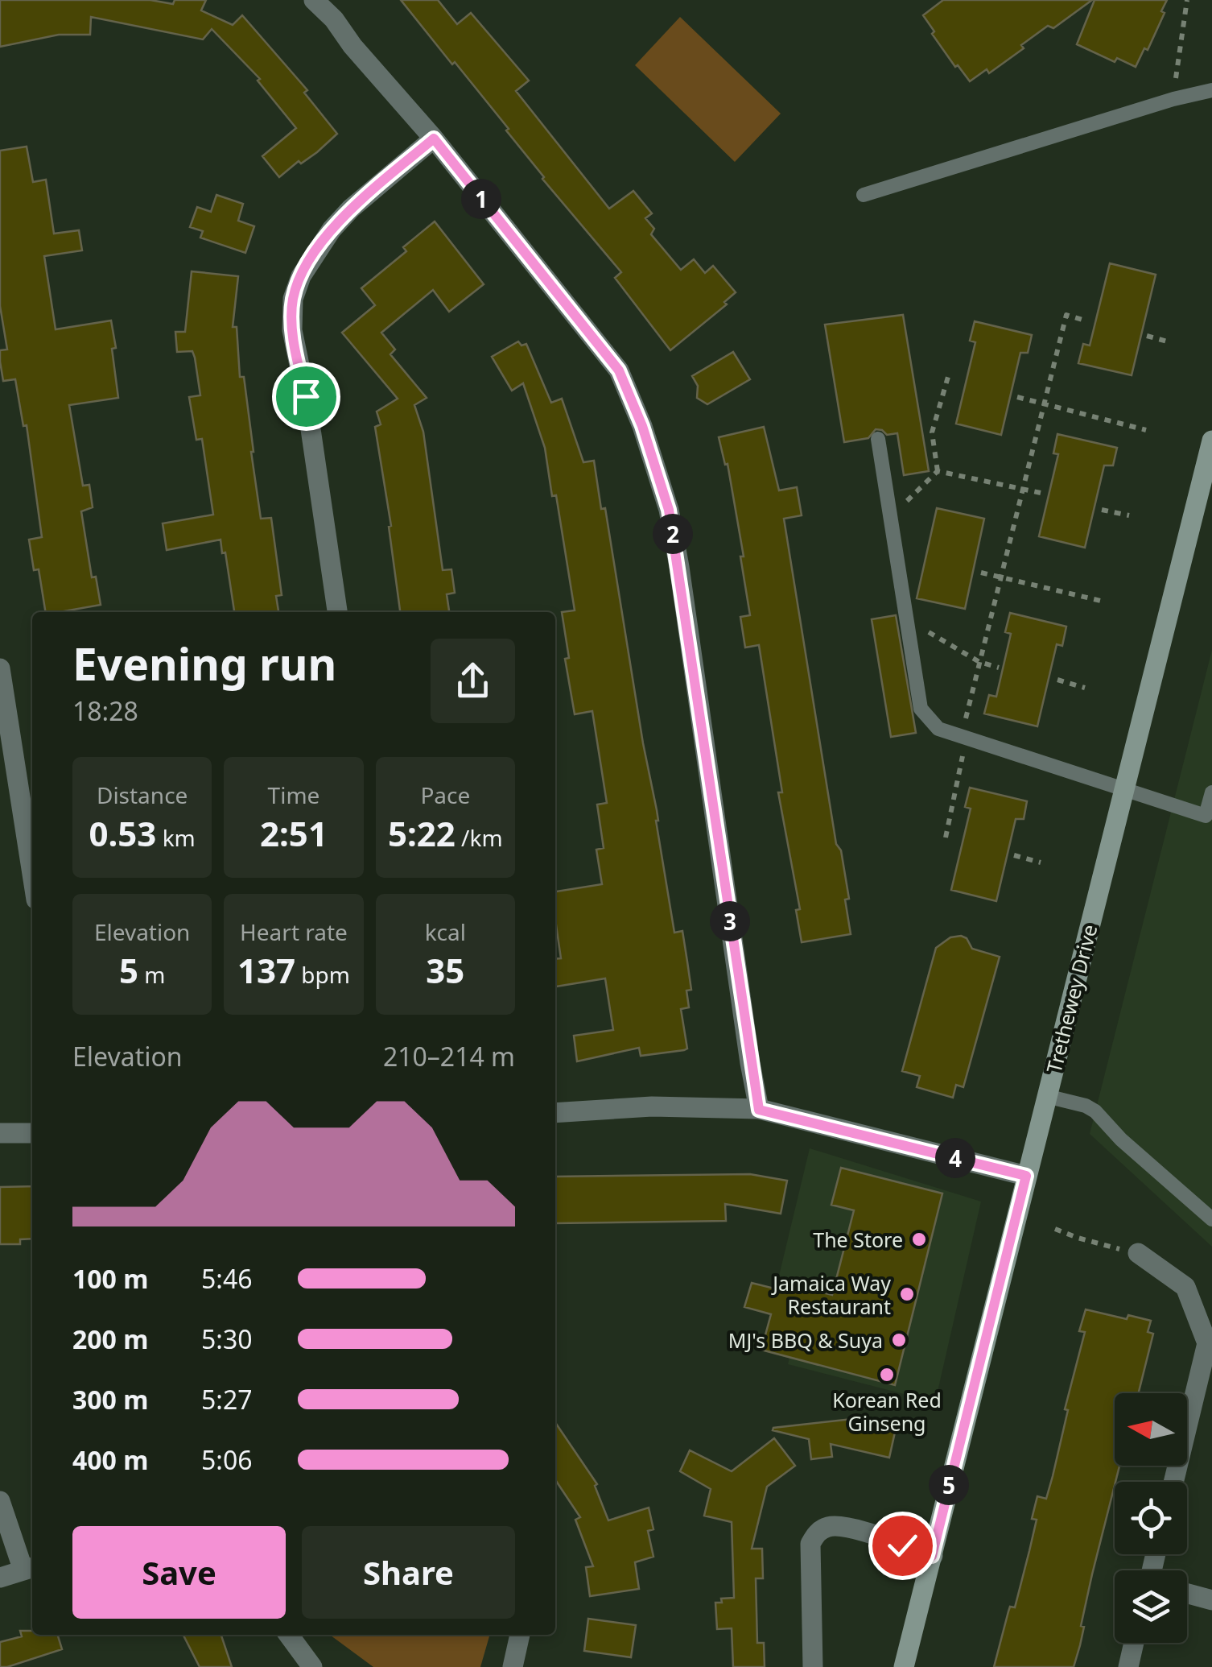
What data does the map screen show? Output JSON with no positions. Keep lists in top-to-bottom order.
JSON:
{
  "streets": {
    "main road": ["Trethewey Drive"]
  },
  "places": [
    "The Store",
    "Jamaica Way Restaurant",
    "MJ's BBQ & Suya",
    "Korean Red Ginseng"
  ],
  "north": "left",
  "page": {
    "pins": [
      "1",
      "2",
      "3",
      "4",
      "5"
    ],
    "heading": ["Evening run", "18:28"],
    "stats": [
      ["Distance", "0.53 km"],
      ["Time", "2:51"],
      ["Pace", "5:22 /km"],
      ["Elevation", "5 m"],
      ["Heart rate", "137 bpm"],
      ["kcal", "35"]
    ],
    "chart": ["Elevation", "210–214 m"],
    "list": [
      {
        "name": "100 m",
        "note": "5:46"
      },
      {
        "name": "200 m",
        "note": "5:30"
      },
      {
        "name": "300 m",
        "note": "5:27"
      },
      {
        "name": "400 m",
        "note": "5:06"
      }
    ],
    "buttons": ["Save", "Share"]
  }
}
